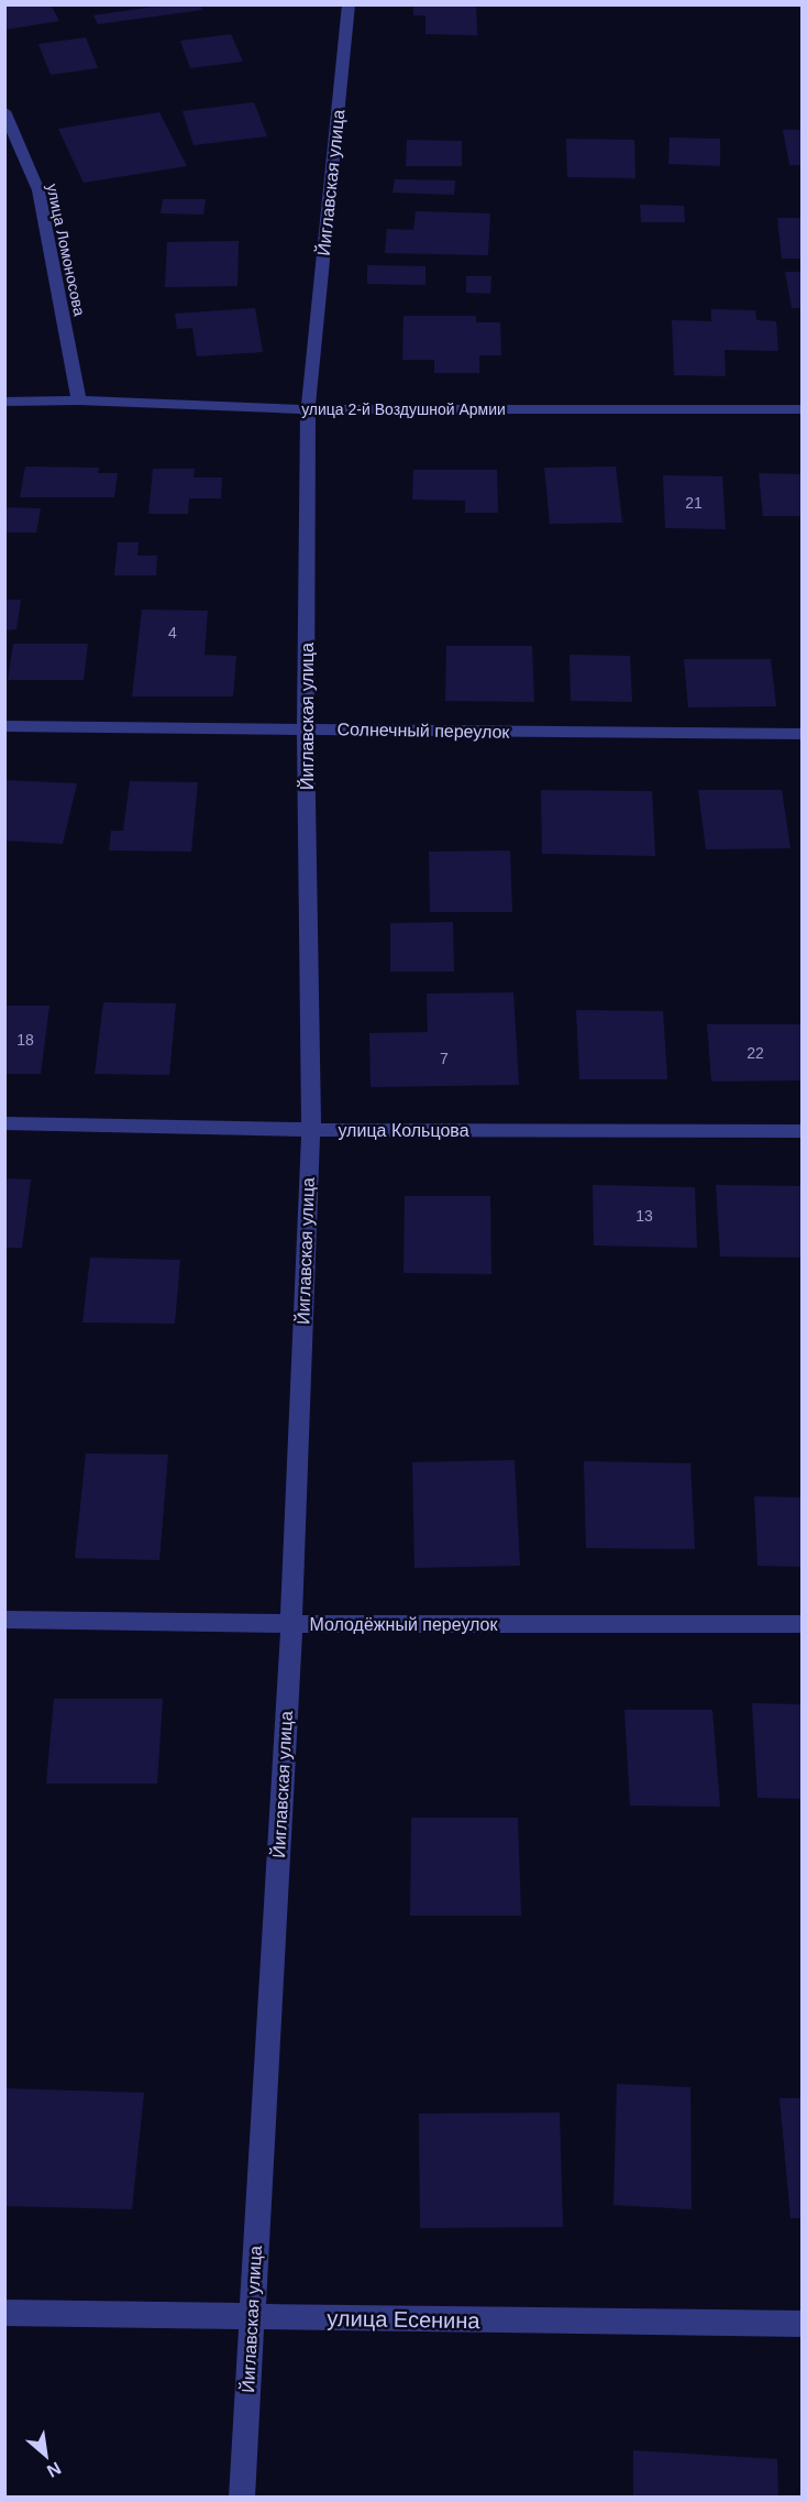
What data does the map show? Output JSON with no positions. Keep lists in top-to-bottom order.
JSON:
{
  "streets": {
    "street": [
      "Йиглавская улица",
      "улица Ломоносова",
      "улица 2-й Воздушной Армии",
      "Солнечный переулок",
      "улица Кольцова",
      "Молодёжный переулок",
      "улица Есенина"
    ]
  },
  "crossings": [
    ["Йиглавская улица", "улица 2-й Воздушной Армии"],
    ["Йиглавская улица", "Солнечный переулок"],
    ["Йиглавская улица", "улица Кольцова"],
    ["Йиглавская улица", "Молодёжный переулок"],
    ["Йиглавская улица", "улица Есенина"],
    ["улица Ломоносова", "улица 2-й Воздушной Армии"]
  ],
  "house_numbers": [
    "21",
    "4",
    "18",
    "22",
    "7",
    "13"
  ],
  "north": "bottom right"
}
